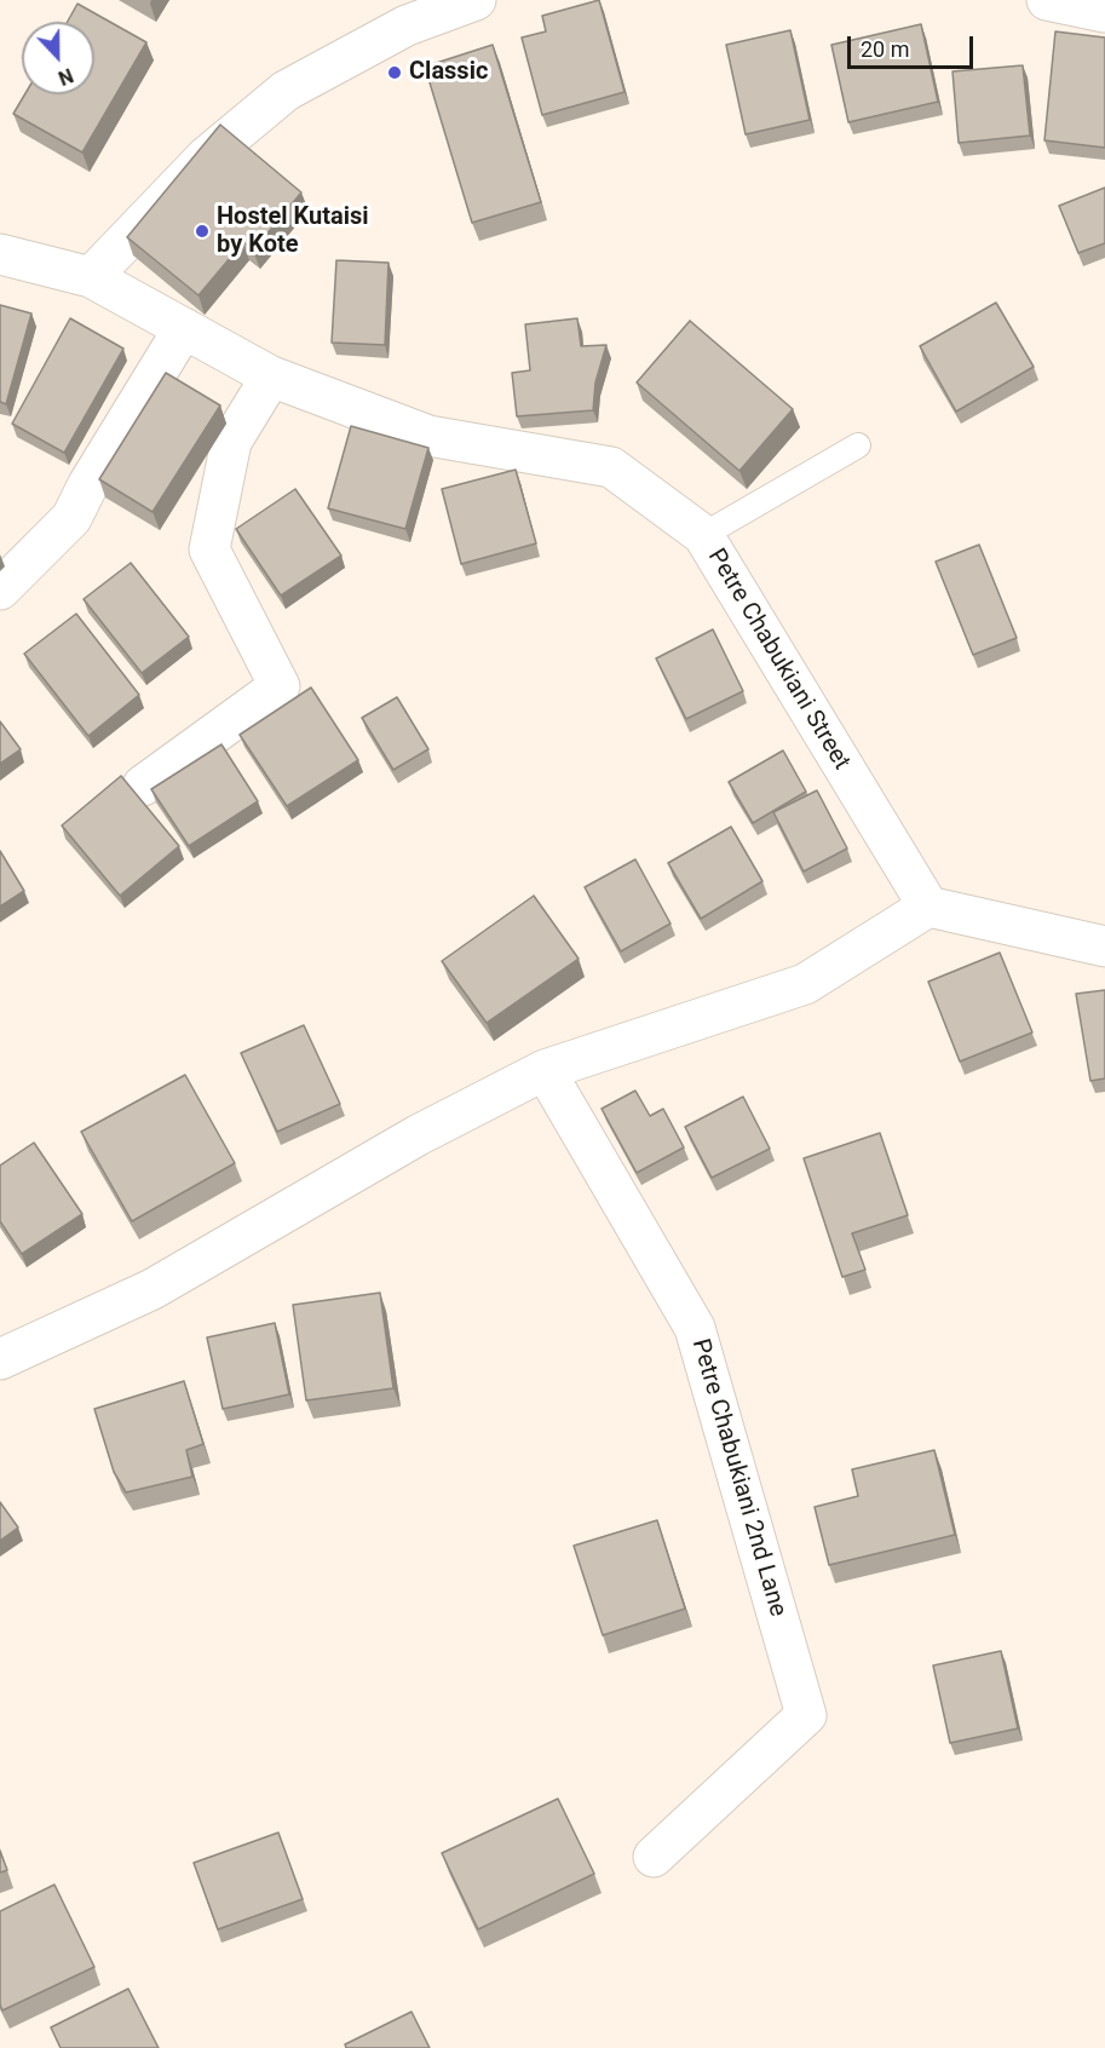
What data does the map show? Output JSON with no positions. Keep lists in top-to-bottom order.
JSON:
{
  "streets": {
    "street": ["Petre Chabukiani Street", "Petre Chabukiani 2nd Lane"]
  },
  "places": ["Classic", "Hostel Kutaisi by Kote"],
  "scale_bar": "20 m",
  "north": "bottom"
}
